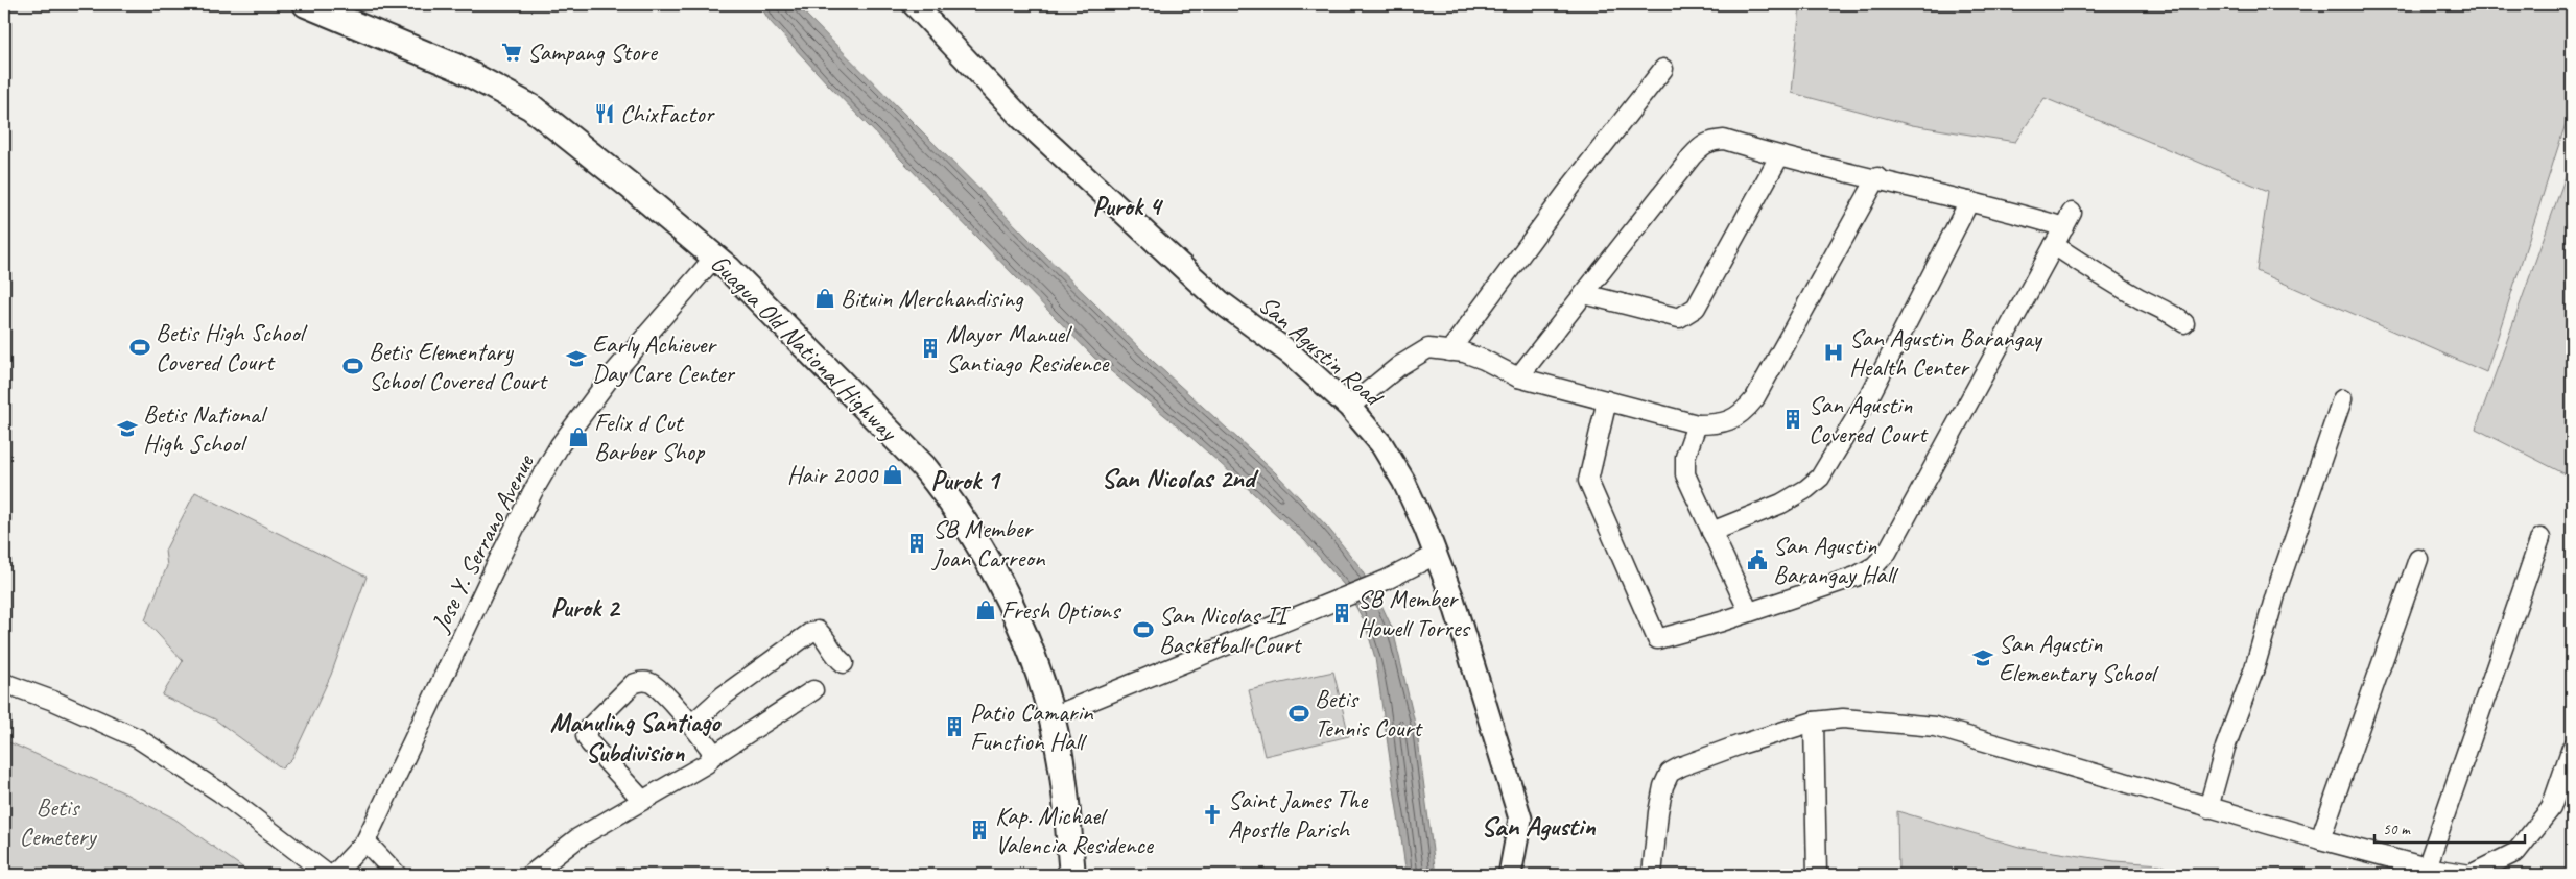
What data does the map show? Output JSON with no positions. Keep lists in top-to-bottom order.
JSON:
{
  "streets": {
    "main road": ["Guagua Old National Highway"],
    "street": ["San Agustin Road", "Jose Y. Serrano Avenue"]
  },
  "crossings": [
    ["Guagua Old National Highway", "Jose Y. Serrano Avenue"]
  ],
  "districts": [
    "Purok 4",
    "San Nicolas 2nd",
    "Purok 1",
    "Purok 2",
    "Manuling Santiago Subdivision",
    "San Agustin"
  ],
  "parks": ["Betis Cemetery"],
  "places": {
    "supermarket": ["Sampang Store"],
    "restaurant": ["ChixFactor"],
    "shop": [
      "Bituin Merchandising",
      "Felix d Cut Barber Shop",
      "Hair 2000",
      "Fresh Options"
    ],
    "sports": [
      "Betis High School Covered Court",
      "Betis Elementary School Covered Court",
      "San Nicolas II Basketball Court",
      "Betis Tennis Court"
    ],
    "building": [
      "Mayor Manuel Santiago Residence",
      "San Agustin Covered Court",
      "SB Member Joan Carreon",
      "SB Member Howell Torres",
      "Patio Camarin Function Hall",
      "Kap. Michael Valencia Residence"
    ],
    "hospital": ["San Agustin Barangay Health Center"],
    "school or university": ["Early Achiever Day Care Center", "Betis National High School", "San Agustin Elementary School"],
    "public building": ["San Agustin Barangay Hall"],
    "church": ["Saint James The Apostle Parish"]
  },
  "scale_bar": "50 m"
}
